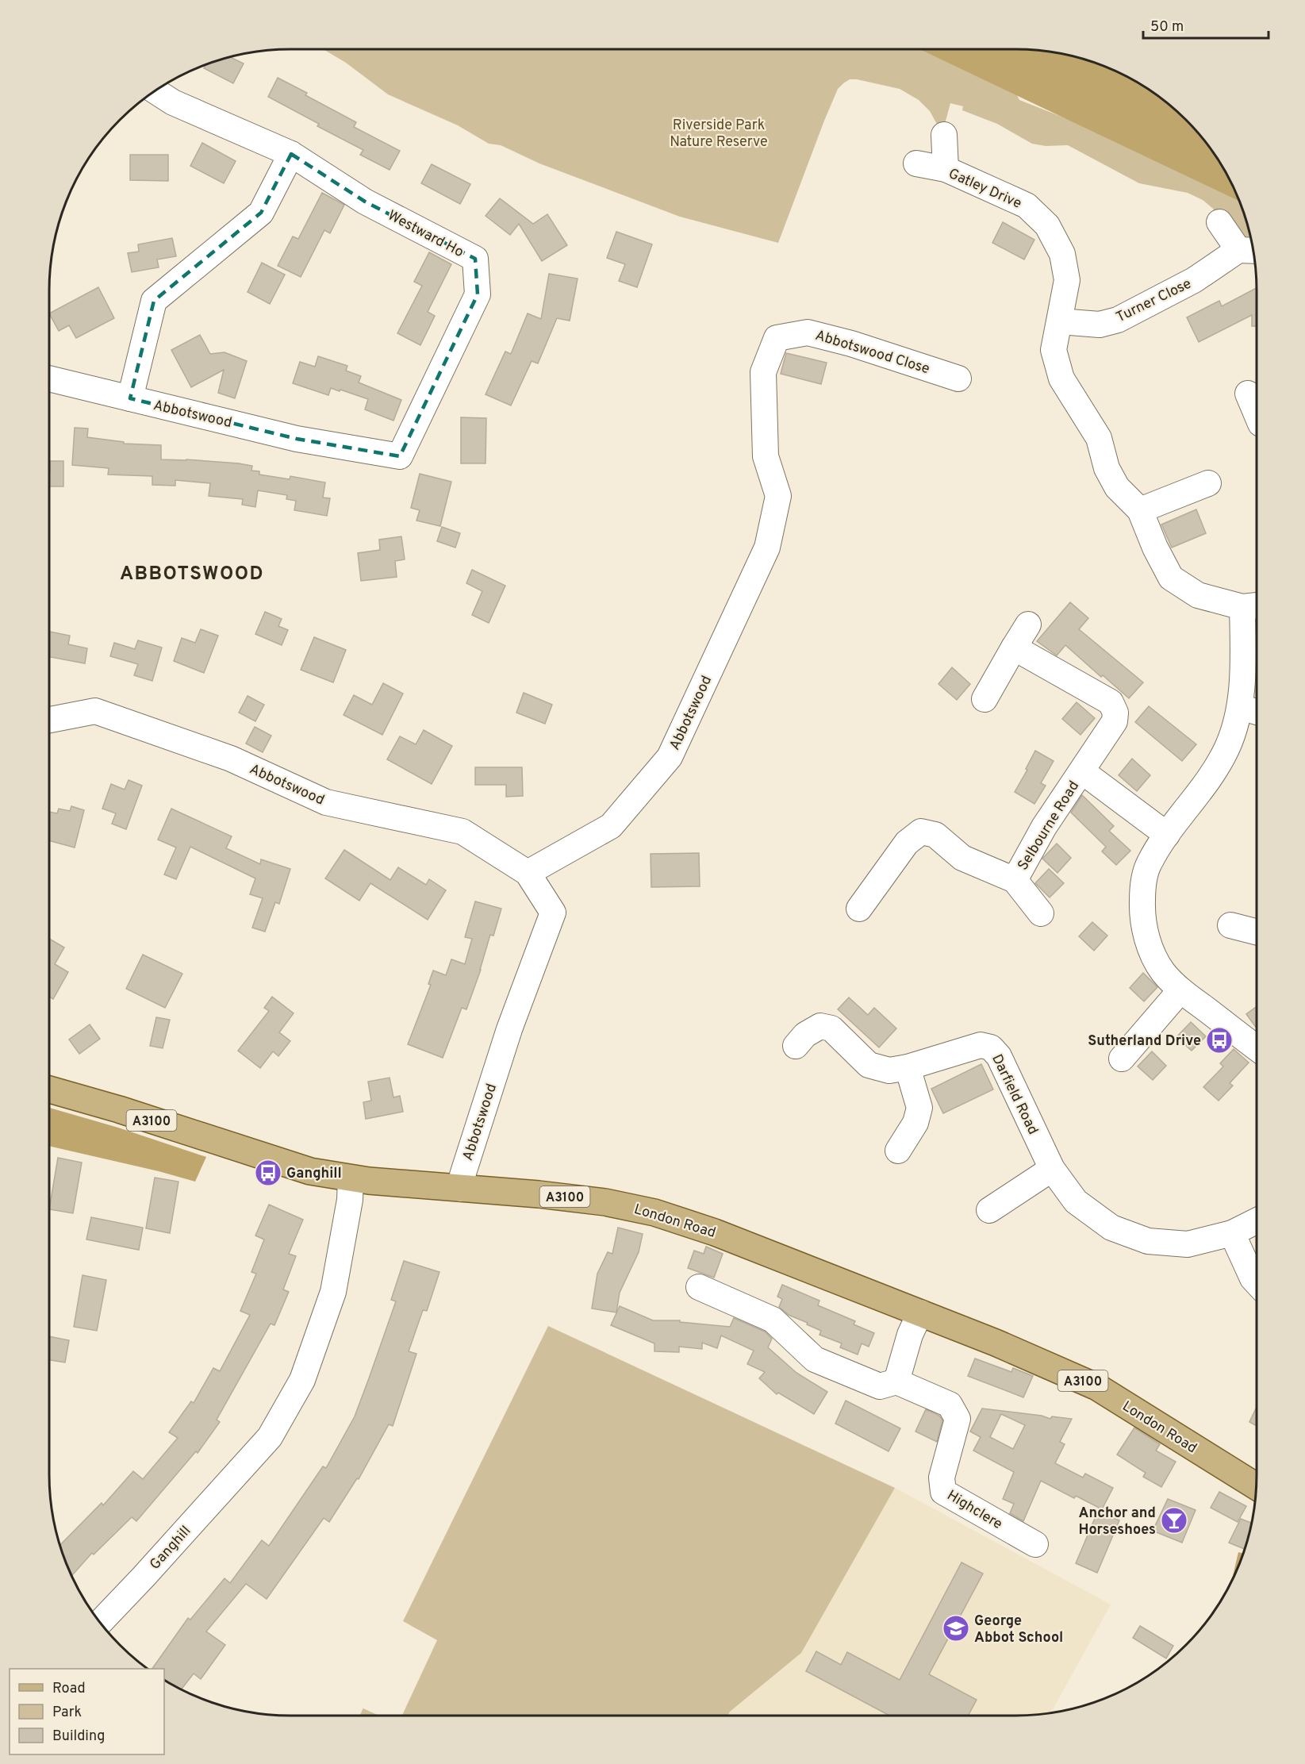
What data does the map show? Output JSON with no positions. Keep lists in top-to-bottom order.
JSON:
{
  "streets": {
    "main road": ["A3100", "London Road"],
    "street": [
      "Gatley Drive",
      "Westward Ho",
      "Turner Close",
      "Abbotswood Close",
      "Abbotswood",
      "Selbourne Road",
      "Darfield Road",
      "Highclere",
      "Ganghill"
    ]
  },
  "crossings": [
    ["Gatley Drive", "Turner Close"],
    ["Westward Ho", "Abbotswood"],
    ["Abbotswood Close", "Abbotswood"],
    ["Abbotswood", "London Road"],
    ["London Road", "Ganghill"]
  ],
  "districts": ["ABBOTSWOOD"],
  "parks": ["Riverside Park Nature Reserve"],
  "places": {
    "bus stop": ["Sutherland Drive", "Ganghill"],
    "bar": ["Anchor and Horseshoes"],
    "school or university": ["George Abbot School"]
  },
  "legend": ["Road", "Park", "Building"],
  "scale_bar": "50 m"
}
